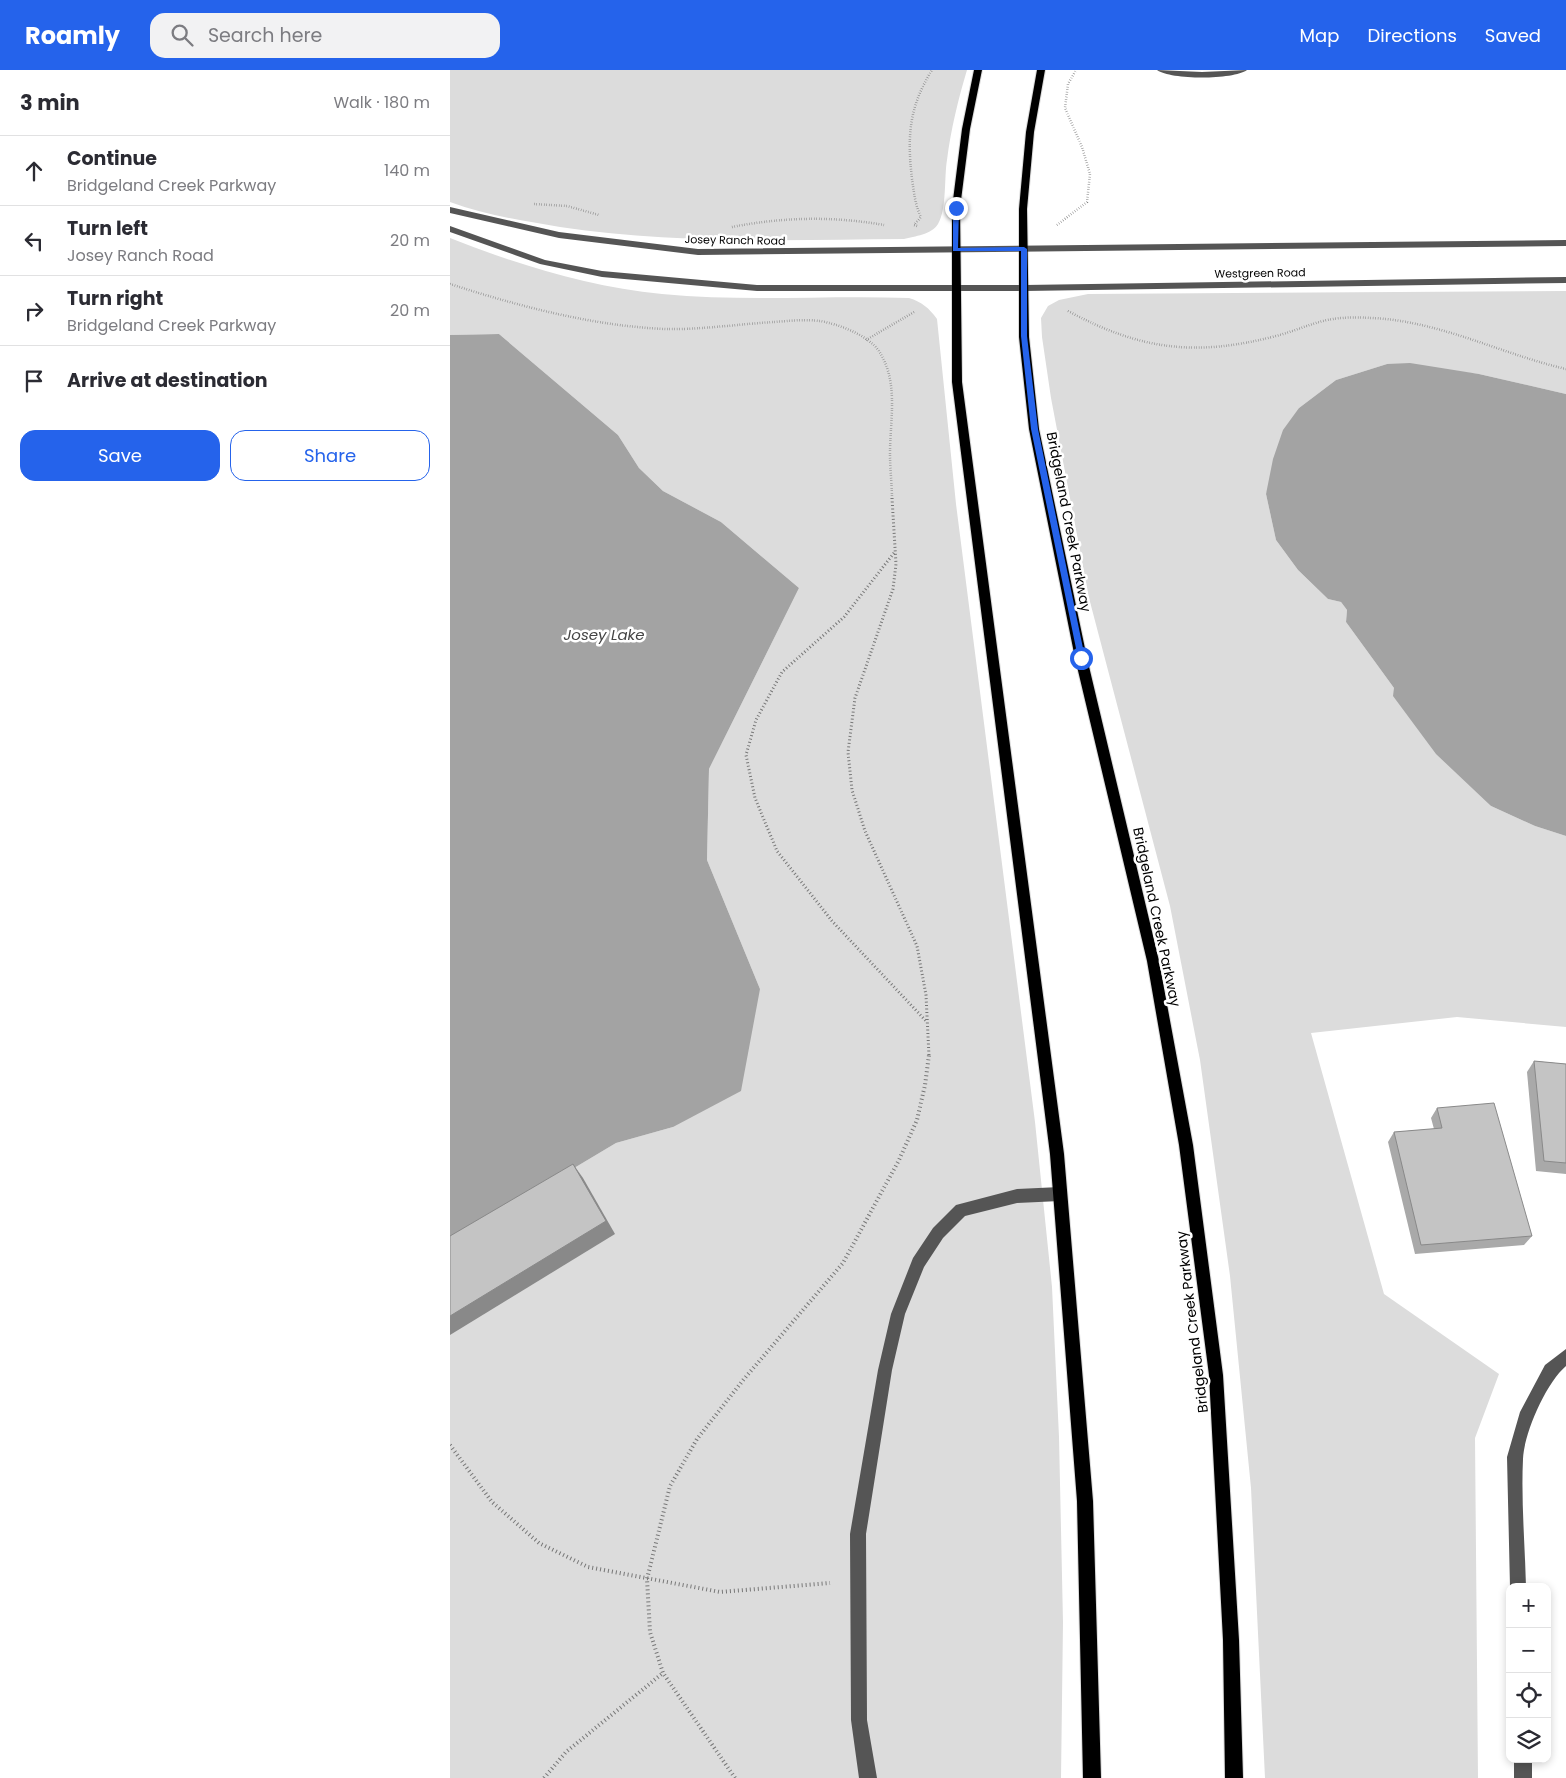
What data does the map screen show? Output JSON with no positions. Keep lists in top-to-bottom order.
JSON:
{
  "streets": {
    "main road": ["Bridgeland Creek Parkway"],
    "street": ["Josey Ranch Road", "Westgreen Road"]
  },
  "crossings": [
    ["Josey Ranch Road", "Westgreen Road"],
    ["Josey Ranch Road", "Bridgeland Creek Parkway"],
    ["Westgreen Road", "Bridgeland Creek Parkway"]
  ],
  "water": ["Josey Lake"],
  "page": {
    "header": "Roamly",
    "search": "Search here",
    "nav": ["Map", "Directions", "Saved"],
    "heading": ["3 min", "Walk · 180 m"],
    "list": [
      ["Continue", "Bridgeland Creek Parkway", "140 m"],
      ["Turn left", "Josey Ranch Road", "20 m"],
      ["Turn right", "Bridgeland Creek Parkway", "20 m"],
      "Arrive at destination"
    ],
    "buttons": ["Save", "Share"],
    "map_buttons": ["+", "−"]
  }
}
